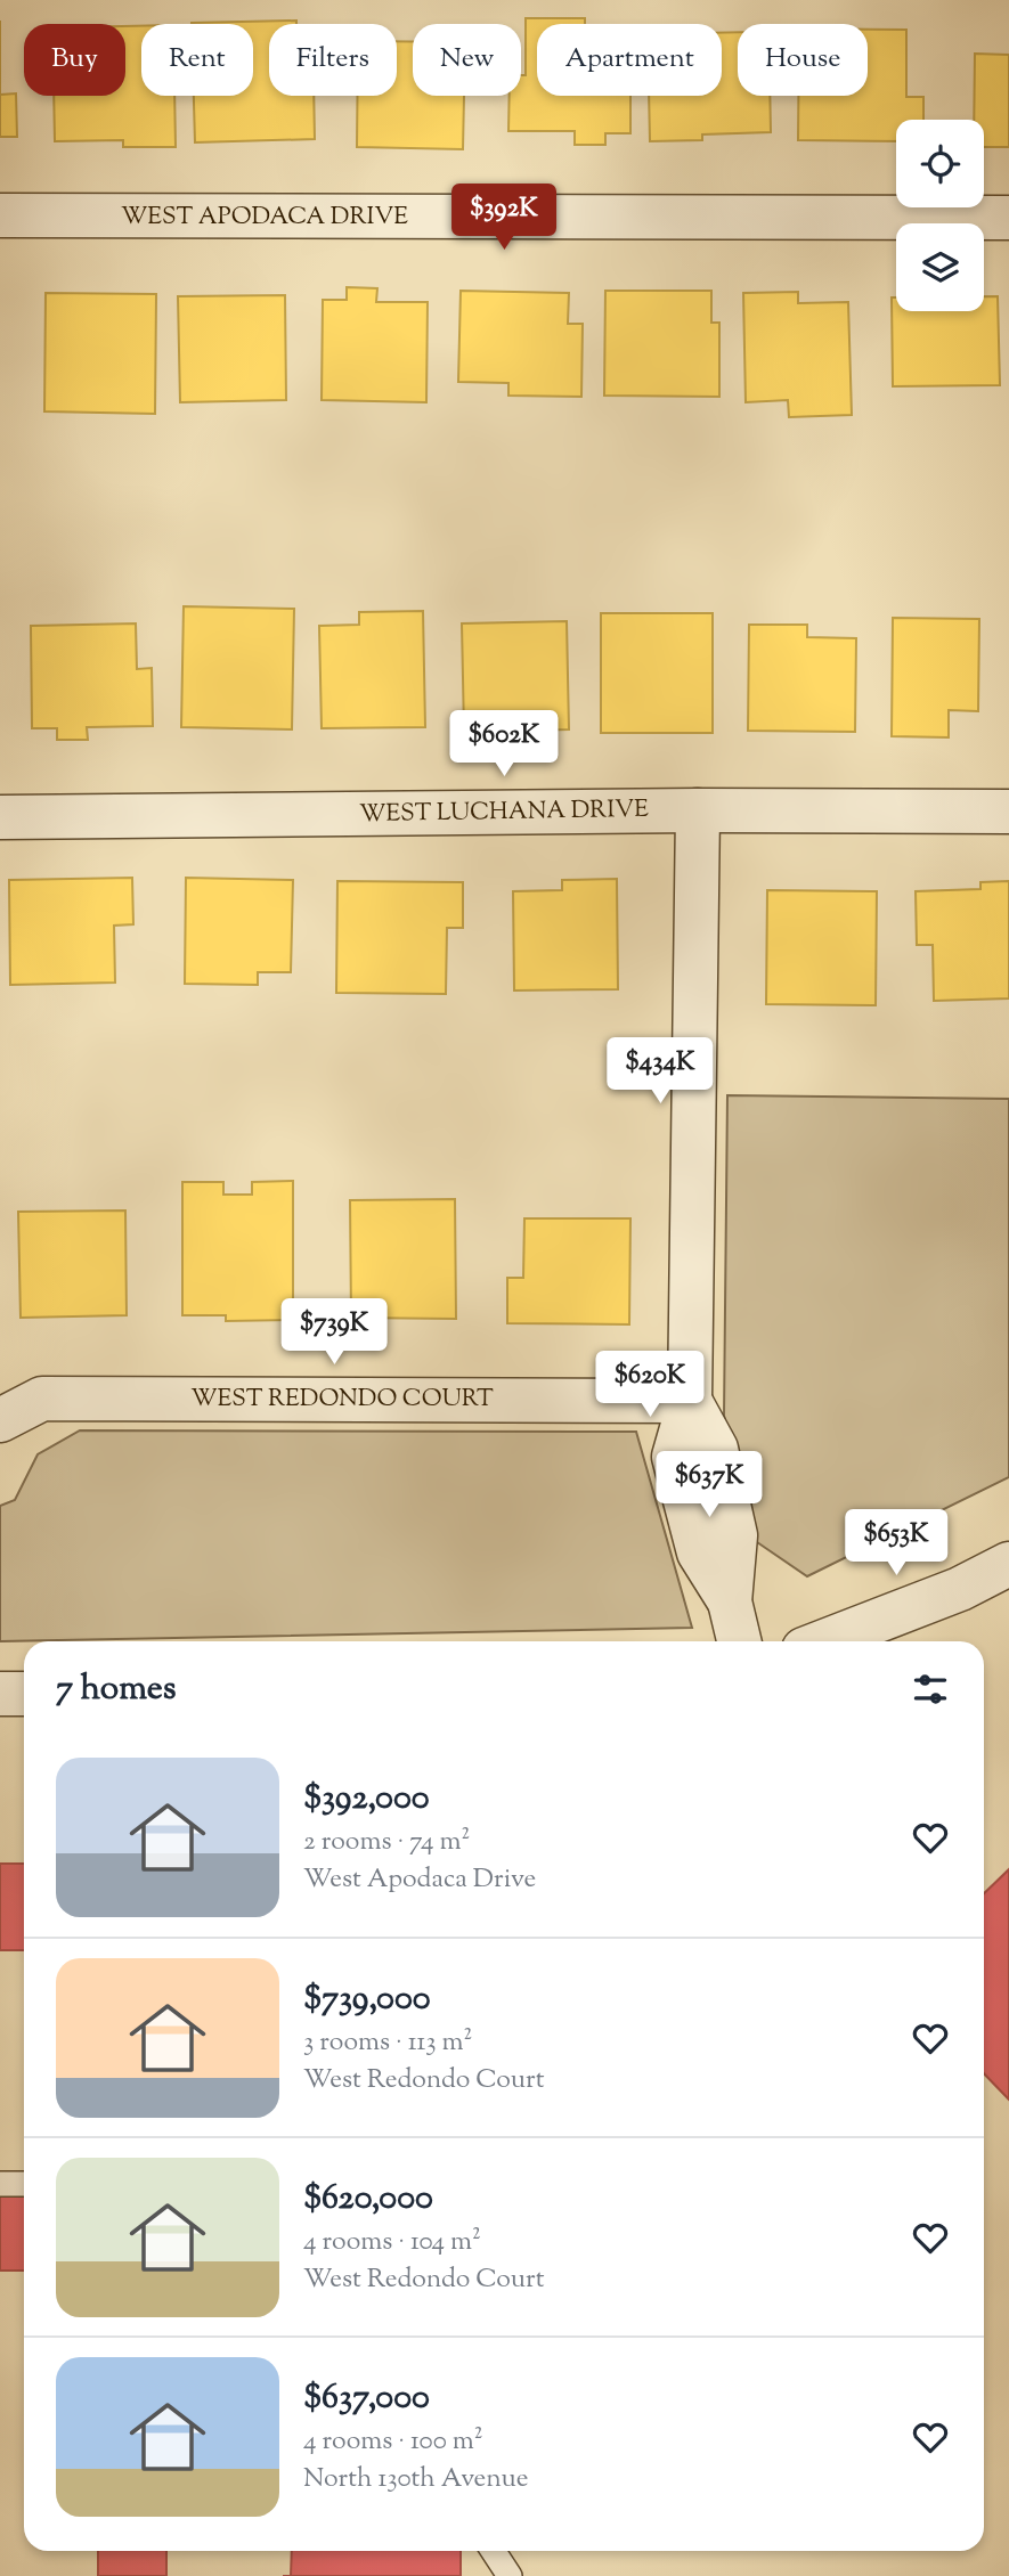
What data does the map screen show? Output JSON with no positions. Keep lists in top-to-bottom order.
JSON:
{
  "streets": {
    "street": ["WEST APODACA DRIVE", "WEST LUCHANA DRIVE", "WEST REDONDO COURT"]
  },
  "page": {
    "chip": [
      "Buy",
      "Rent",
      "Filters",
      "New",
      "Apartment",
      "House"
    ],
    "price": [
      "$392K",
      "$602K",
      "$434K",
      "$739K",
      "$620K",
      "$637K",
      "$653K"
    ],
    "heading": "7 homes",
    "list": [
      {
        "name": "$392,000",
        "note": "2 rooms · 74 m² · West Apodaca Drive"
      },
      {
        "name": "$739,000",
        "note": "3 rooms · 113 m² · West Redondo Court"
      },
      {
        "name": "$620,000",
        "note": "4 rooms · 104 m² · West Redondo Court"
      },
      {
        "name": "$637,000",
        "note": "4 rooms · 100 m² · North 130th Avenue"
      }
    ]
  }
}
